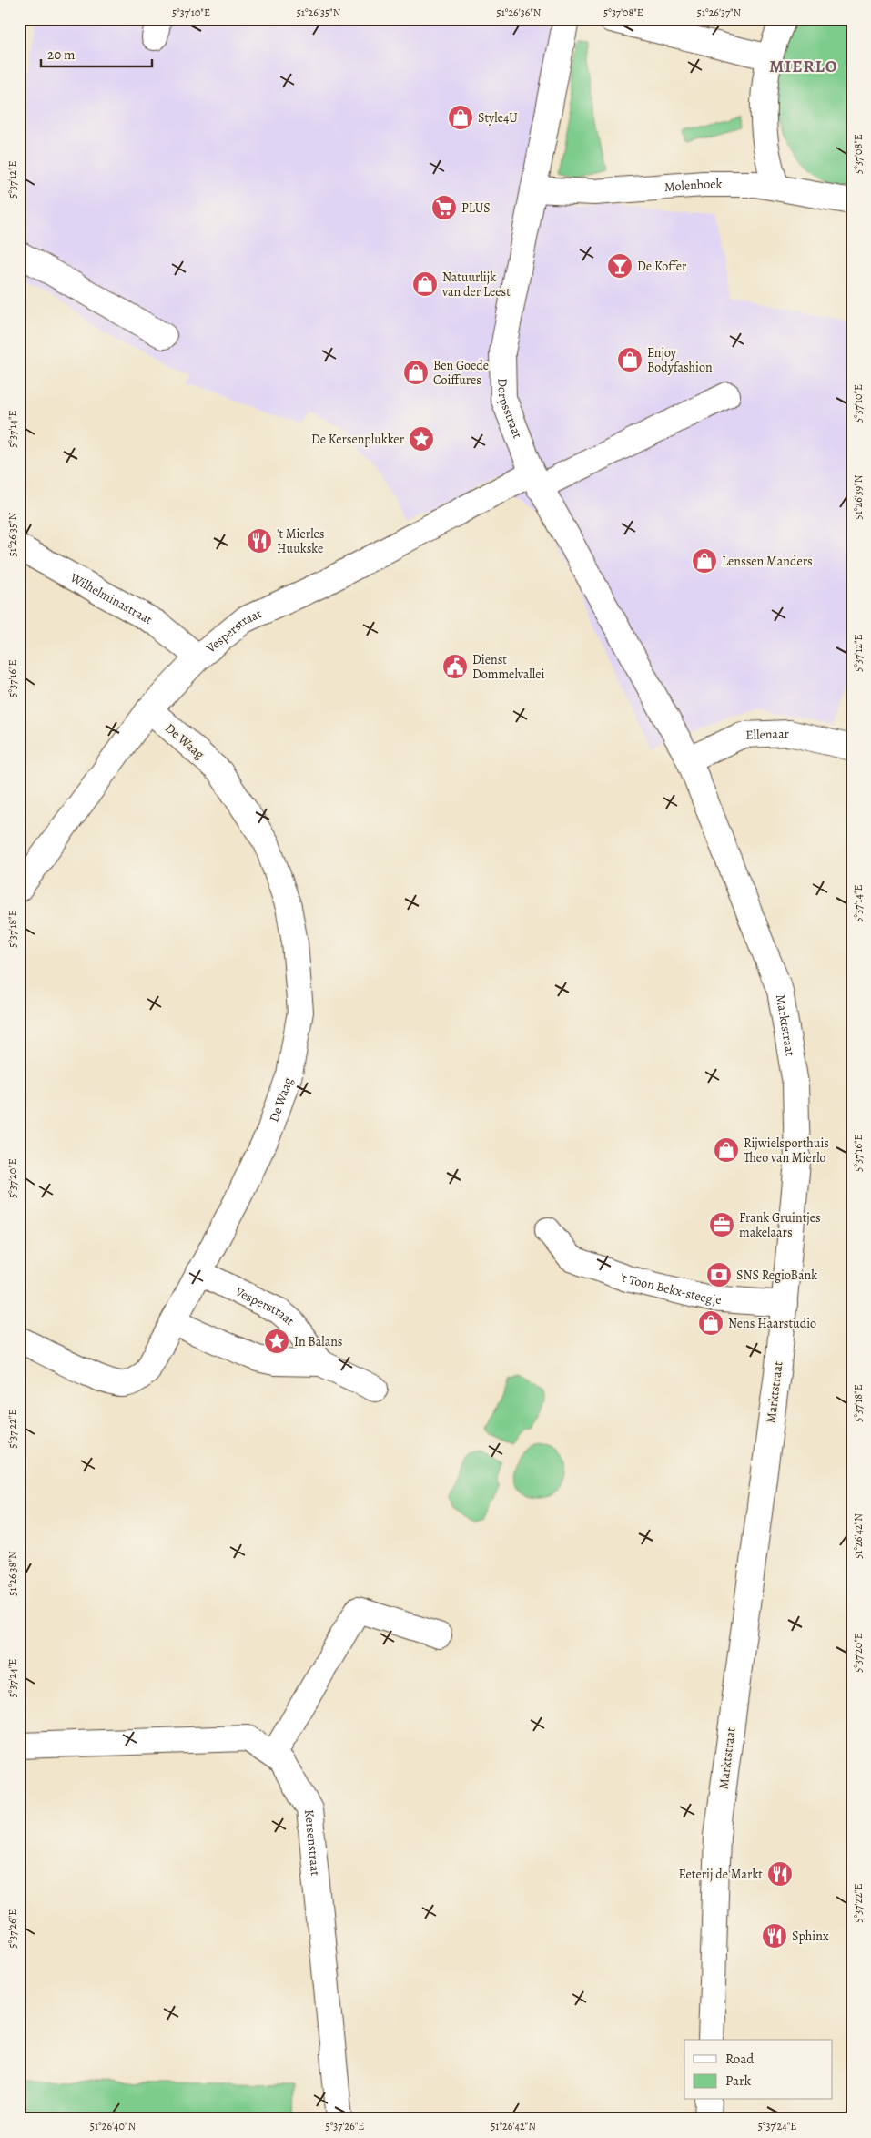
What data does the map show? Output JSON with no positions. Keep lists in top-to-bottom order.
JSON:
{
  "streets": {
    "street": [
      "Molenhoek",
      "Dorpsstraat",
      "Wilhelminastraat",
      "Vesperstraat",
      "Ellenaar",
      "De Waag",
      "Marktstraat",
      "'t Toon Bekx-steegje",
      "Kersenstraat"
    ]
  },
  "crossings": [
    ["Molenhoek", "Dorpsstraat"],
    ["Dorpsstraat", "Vesperstraat"],
    ["Dorpsstraat", "Ellenaar"],
    ["Dorpsstraat", "Marktstraat"],
    ["Wilhelminastraat", "Vesperstraat"],
    ["Vesperstraat", "De Waag"],
    ["Ellenaar", "Marktstraat"],
    ["Marktstraat", "'t Toon Bekx-steegje"]
  ],
  "districts": ["MIERLO"],
  "places": {
    "shop": [
      "Style4U",
      "Natuurlijk van der Leest",
      "Enjoy Bodyfashion",
      "Ben Goede Coiffures",
      "Lenssen Manders",
      "Rijwielsporthuis Theo van Mierlo",
      "Nens Haarstudio"
    ],
    "supermarket": ["PLUS"],
    "bar": ["De Koffer"],
    "place": ["De Kersenplukker", "In Balans"],
    "restaurant": ["'t Mierles Huukske", "Eeterij de Markt", "Sphinx"],
    "public building": ["Dienst Dommelvallei"],
    "office": ["Frank Gruintjes makelaars"],
    "bank": ["SNS RegioBank"]
  },
  "legend": ["Road", "Park"],
  "scale_bar": "20 m",
  "coordinates": [
    "5°37'10\"E",
    "51°26'35\"N",
    "51°26'36\"N",
    "5°37'08\"E",
    "51°26'37\"N",
    "5°37'12\"E",
    "5°37'14\"E",
    "51°26'39\"N",
    "5°37'16\"E",
    "5°37'18\"E",
    "5°37'20\"E",
    "5°37'22\"E",
    "51°26'42\"N",
    "51°26'38\"N",
    "5°37'24\"E",
    "5°37'26\"E",
    "51°26'40\"N"
  ]
}
